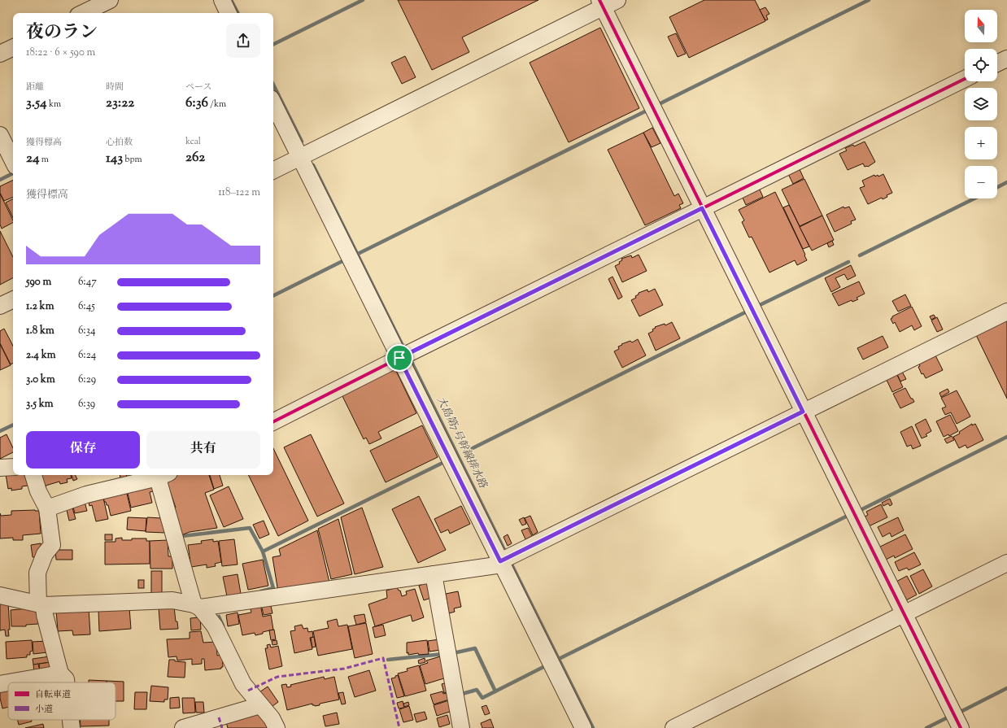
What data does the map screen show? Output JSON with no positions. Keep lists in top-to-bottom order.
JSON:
{
  "water": ["大島第7号幹線排水路"],
  "legend": ["自転車道", "小道"],
  "north": "top",
  "page": {
    "map_buttons": ["+", "−"],
    "heading": ["夜のラン", "18:22 · 6 × 590 m"],
    "stats": [
      ["距離", "3.54 km"],
      ["時間", "23:22"],
      ["ペース", "6:36 /km"],
      ["獲得標高", "24 m"],
      ["心拍数", "143 bpm"],
      ["kcal", "262"]
    ],
    "chart": ["獲得標高", "118–122 m"],
    "list": [
      {
        "name": "590 m",
        "note": "6:47"
      },
      {
        "name": "1.2 km",
        "note": "6:45"
      },
      {
        "name": "1.8 km",
        "note": "6:34"
      },
      {
        "name": "2.4 km",
        "note": "6:24"
      },
      {
        "name": "3.0 km",
        "note": "6:29"
      },
      {
        "name": "3.5 km",
        "note": "6:39"
      }
    ],
    "buttons": ["保存", "共有"]
  }
}
